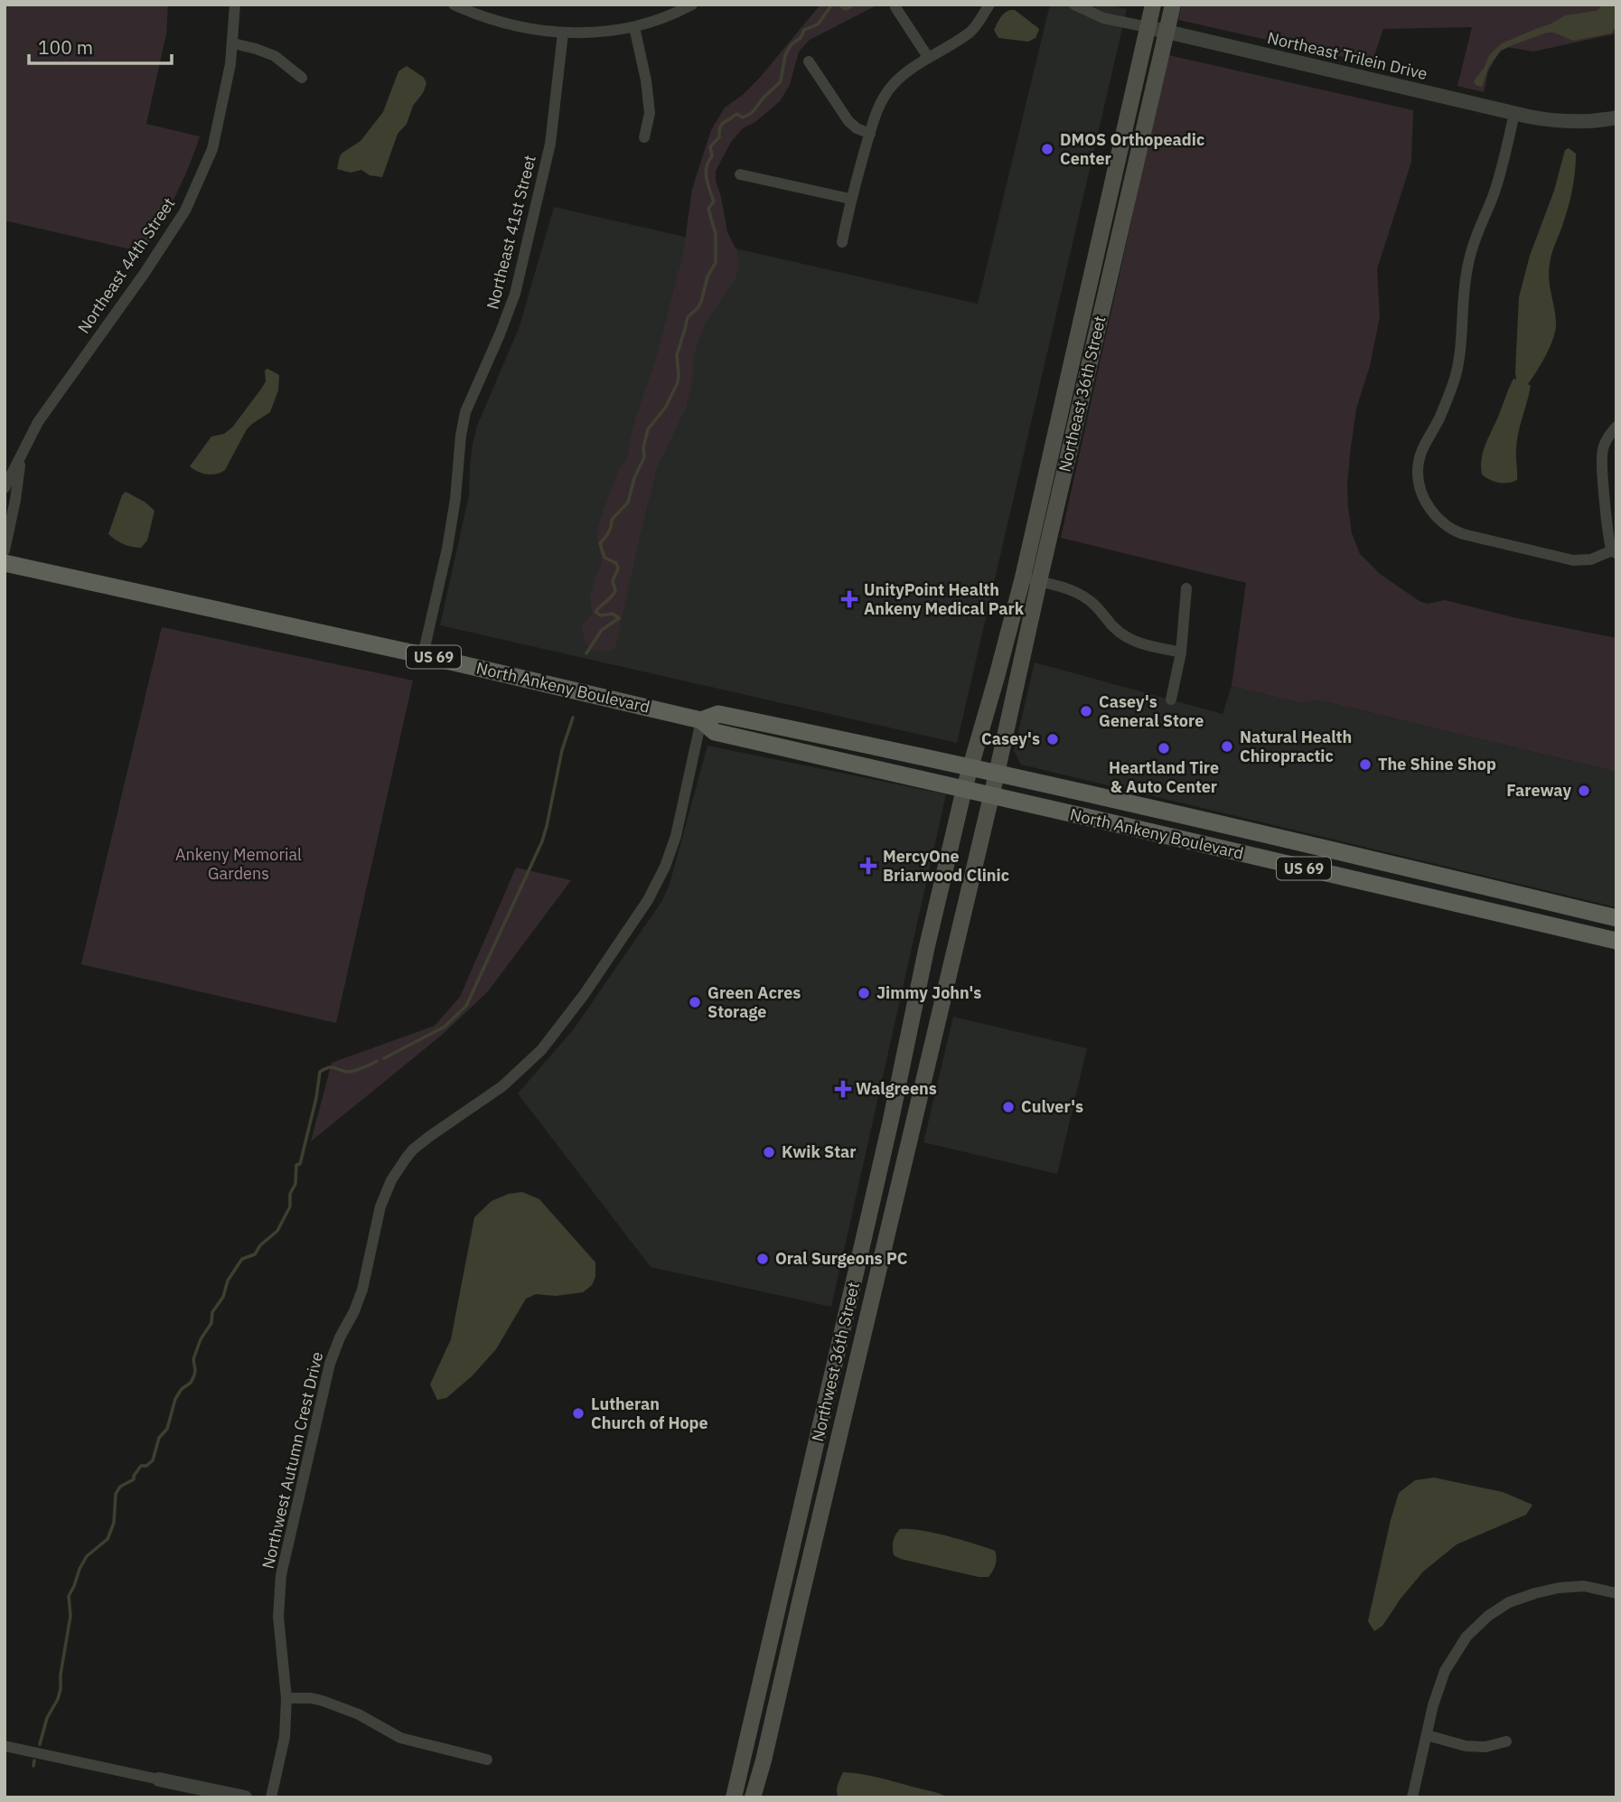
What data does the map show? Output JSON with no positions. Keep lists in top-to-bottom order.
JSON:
{
  "streets": {
    "main road": [
      "Northeast 36th Street",
      "US 69",
      "North Ankeny Boulevard",
      "Northwest 36th Street"
    ],
    "street": [
      "Northeast Trilein Drive",
      "Northeast 41st Street",
      "Northeast 44th Street",
      "Northwest Autumn Crest Drive"
    ]
  },
  "crossings": [
    ["Northeast Trilein Drive", "Northeast 36th Street"],
    ["Northeast 41st Street", "North Ankeny Boulevard"],
    ["Northeast 36th Street", "North Ankeny Boulevard"],
    ["Northeast 36th Street", "Northwest 36th Street"],
    ["North Ankeny Boulevard", "Northwest 36th Street"],
    ["North Ankeny Boulevard", "Northwest Autumn Crest Drive"]
  ],
  "parks": ["Ankeny Memorial Gardens"],
  "places": {
    "other": [
      "DMOS Orthopeadic Center",
      "Casey's General Store",
      "Casey's",
      "Natural Health Chiropractic",
      "Heartland Tire & Auto Center",
      "The Shine Shop",
      "Fareway",
      "Jimmy John's",
      "Green Acres Storage",
      "Culver's",
      "Kwik Star",
      "Oral Surgeons PC",
      "Lutheran Church of Hope"
    ],
    "health": ["UnityPoint Health Ankeny Medical Park", "MercyOne Briarwood Clinic", "Walgreens"]
  },
  "scale_bar": "100 m"
}
